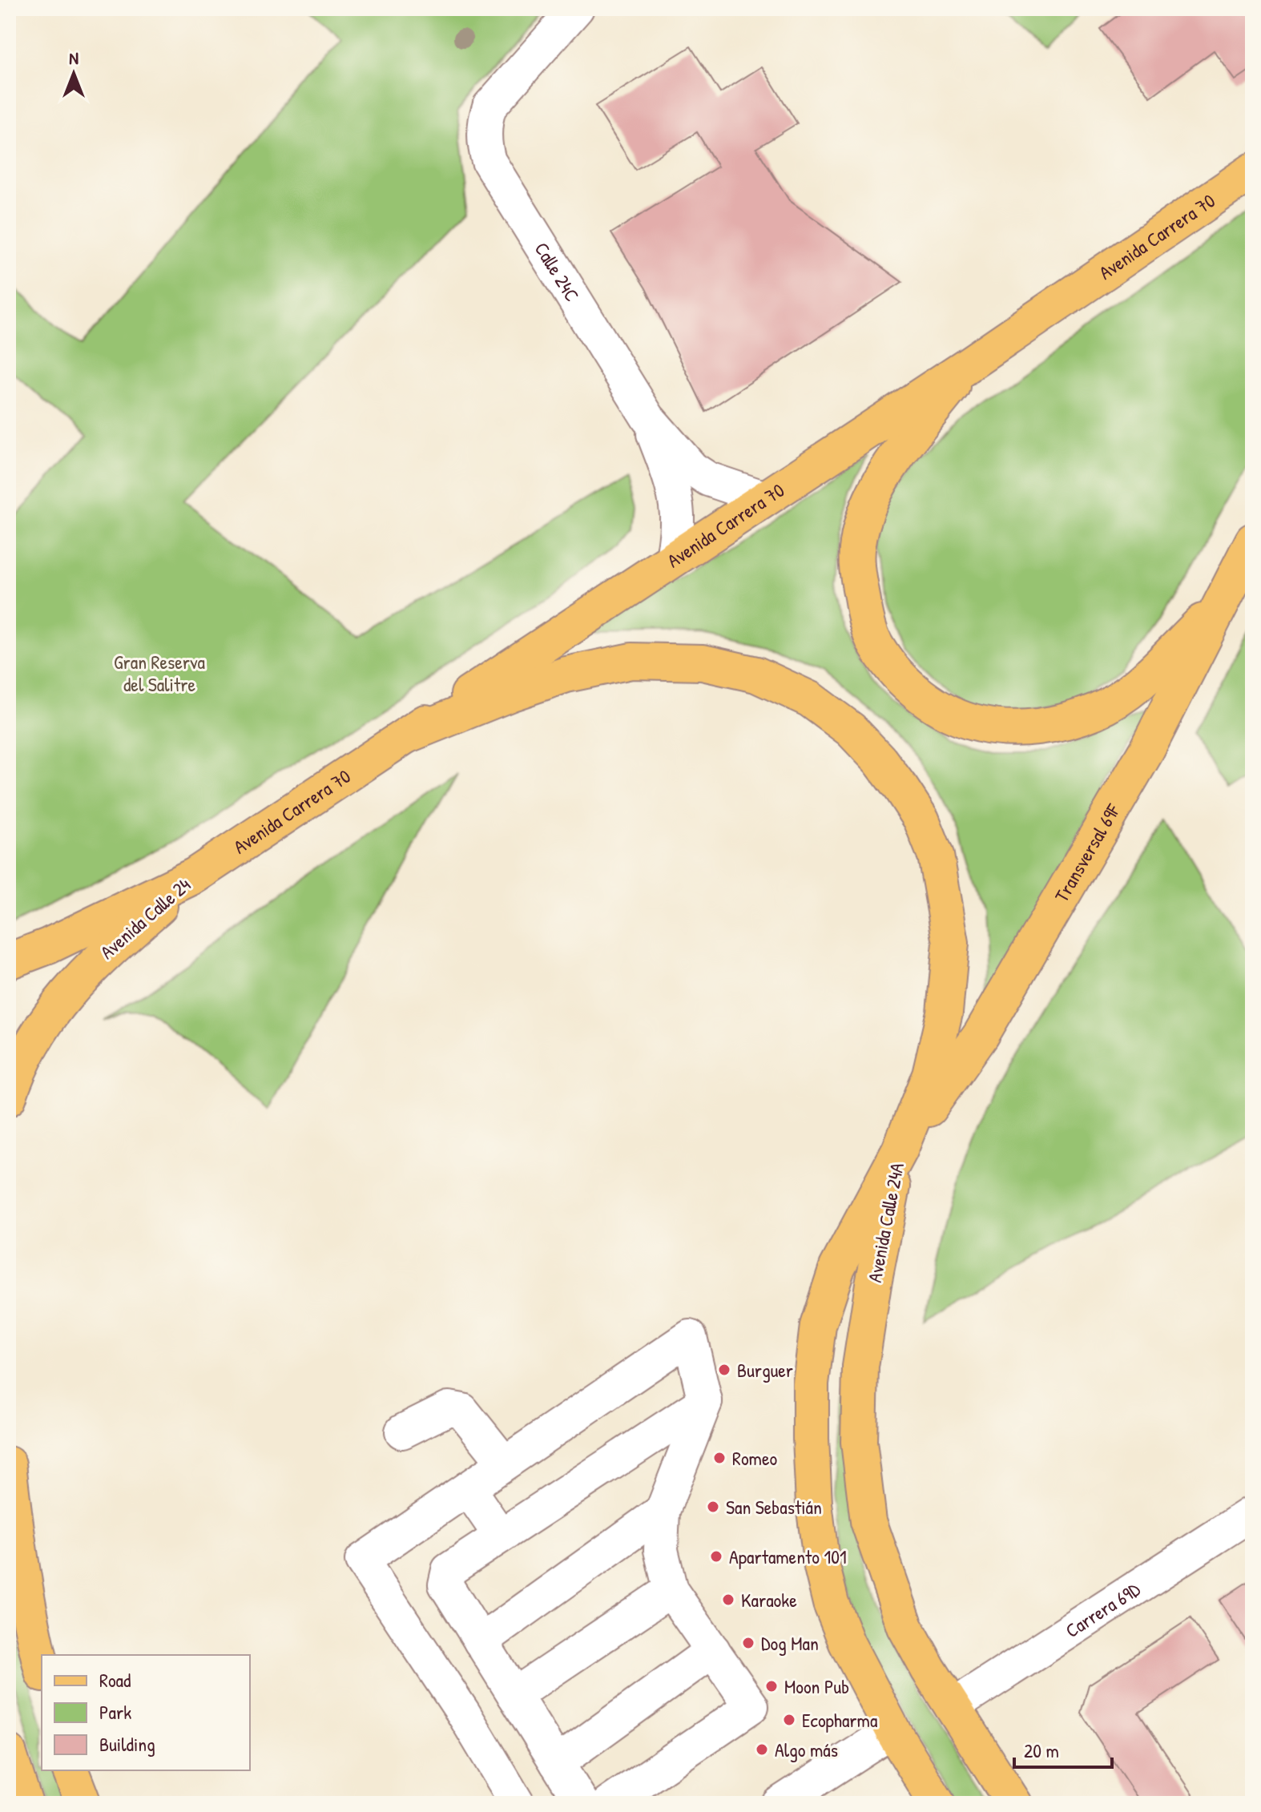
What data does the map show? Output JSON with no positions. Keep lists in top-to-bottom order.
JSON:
{
  "streets": {
    "main road": [
      "Avenida Carrera 70",
      "Transversal 69F",
      "Avenida Calle 24",
      "Avenida Calle 24A"
    ],
    "street": ["Calle 24C", "Carrera 69D"]
  },
  "crossings": [
    ["Avenida Carrera 70", "Calle 24C"],
    ["Avenida Carrera 70", "Avenida Calle 24"],
    ["Transversal 69F", "Avenida Calle 24A"],
    ["Avenida Calle 24A", "Carrera 69D"]
  ],
  "parks": ["Gran Reserva del Salitre"],
  "places": [
    "Burguer",
    "Romeo",
    "San Sebastián",
    "Apartamento 101",
    "Karaoke",
    "Dog Man",
    "Moon Pub",
    "Ecopharma",
    "Algo más"
  ],
  "legend": ["Road", "Park", "Building"],
  "scale_bar": "20 m",
  "north": "top"
}
